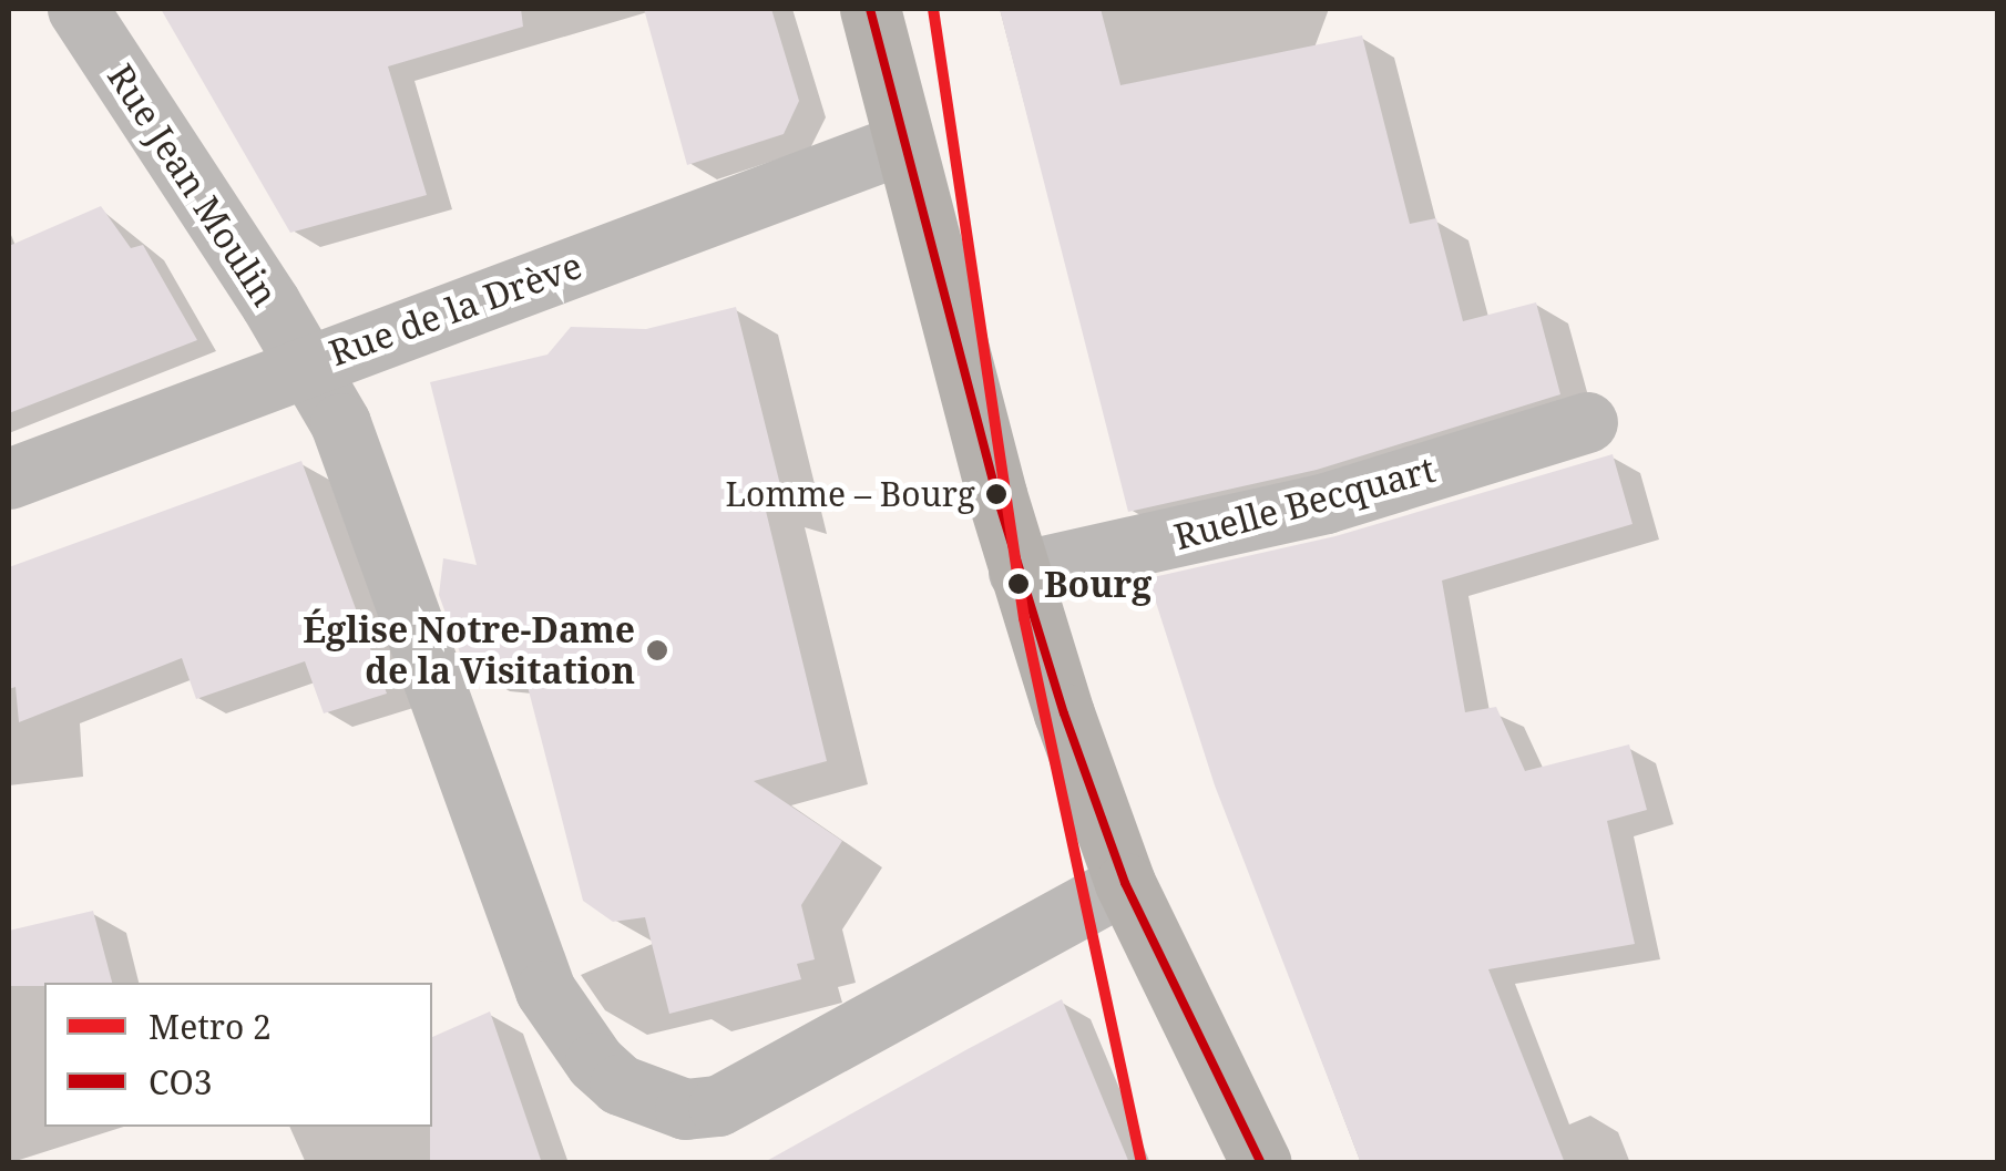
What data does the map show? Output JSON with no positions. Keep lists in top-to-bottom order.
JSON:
{
  "streets": {
    "street": ["Rue Jean Moulin", "Rue de la Drève", "Ruelle Becquart"]
  },
  "crossings": [
    ["Rue Jean Moulin", "Rue de la Drève"]
  ],
  "places": ["Lomme – Bourg", "Bourg", "Église Notre-Dame de la Visitation"],
  "lines": ["metro line 2", "transit line CO3"],
  "legend": ["Metro 2", "CO3"]
}
